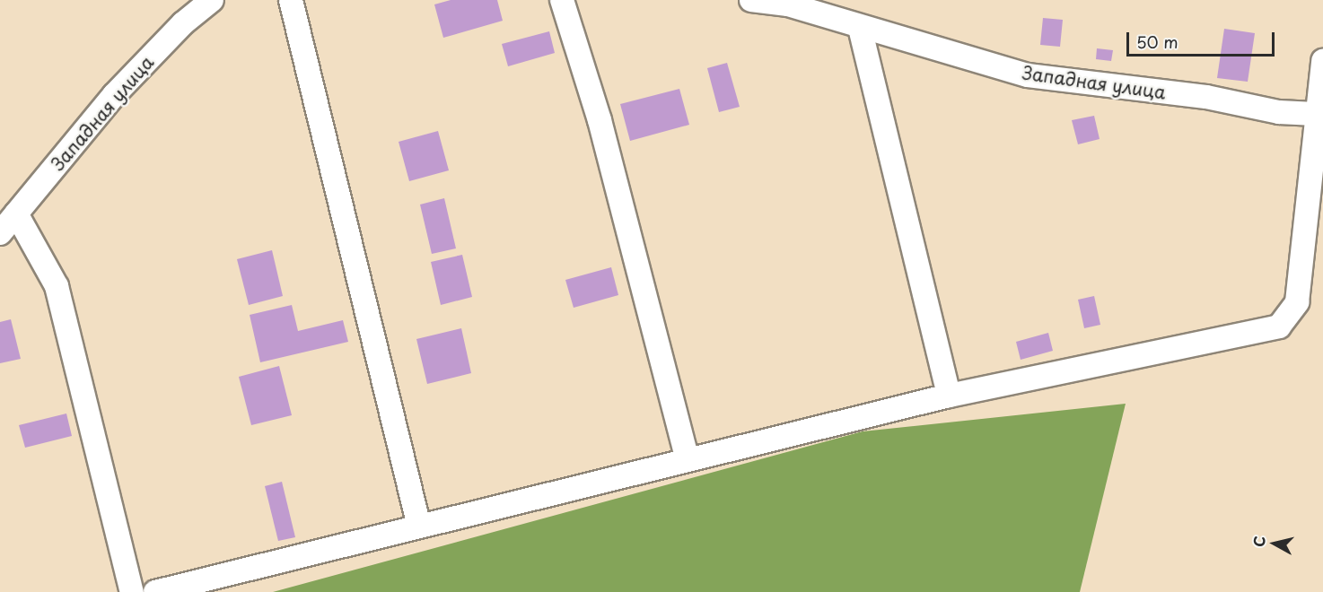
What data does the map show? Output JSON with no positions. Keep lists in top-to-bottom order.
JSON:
{
  "streets": {
    "street": ["Западная улица"]
  },
  "scale_bar": "50 m",
  "north": "left"
}
